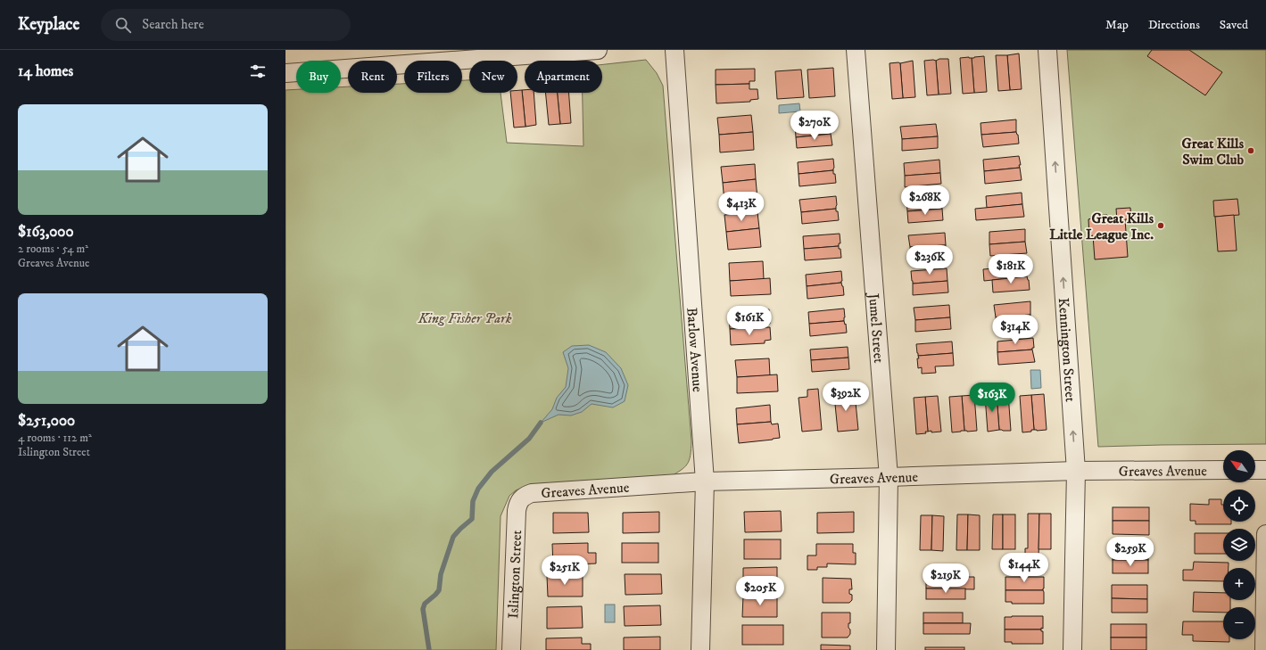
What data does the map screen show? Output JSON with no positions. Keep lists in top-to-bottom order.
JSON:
{
  "streets": {
    "street": [
      "Jumel Street",
      "Barlow Avenue",
      "Kennington Street",
      "Greaves Avenue",
      "Islington Street"
    ]
  },
  "crossings": [
    ["Jumel Street", "Greaves Avenue"],
    ["Barlow Avenue", "Greaves Avenue"],
    ["Kennington Street", "Greaves Avenue"],
    ["Greaves Avenue", "Islington Street"]
  ],
  "one_way": ["Kennington Street"],
  "parks": ["King Fisher Park"],
  "places": ["Great Kills Swim Club", "Great Kills Little League Inc."],
  "north": "top left",
  "page": {
    "header": "Keyplace",
    "search": "Search here",
    "nav": ["Map", "Directions", "Saved"],
    "heading": "14 homes",
    "chip": [
      "Buy",
      "Rent",
      "Filters",
      "New",
      "Apartment"
    ],
    "list": [
      {
        "name": "$163,000",
        "note": "2 rooms · 54 m² · Greaves Avenue"
      },
      {
        "name": "$251,000",
        "note": "4 rooms · 112 m² · Islington Street"
      }
    ],
    "price": [
      "$270K",
      "$268K",
      "$413K",
      "$236K",
      "$181K",
      "$161K",
      "$314K",
      "$392K",
      "$163K",
      "$259K",
      "$144K",
      "$251K",
      "$219K",
      "$205K"
    ],
    "map_buttons": ["+", "−"]
  }
}
